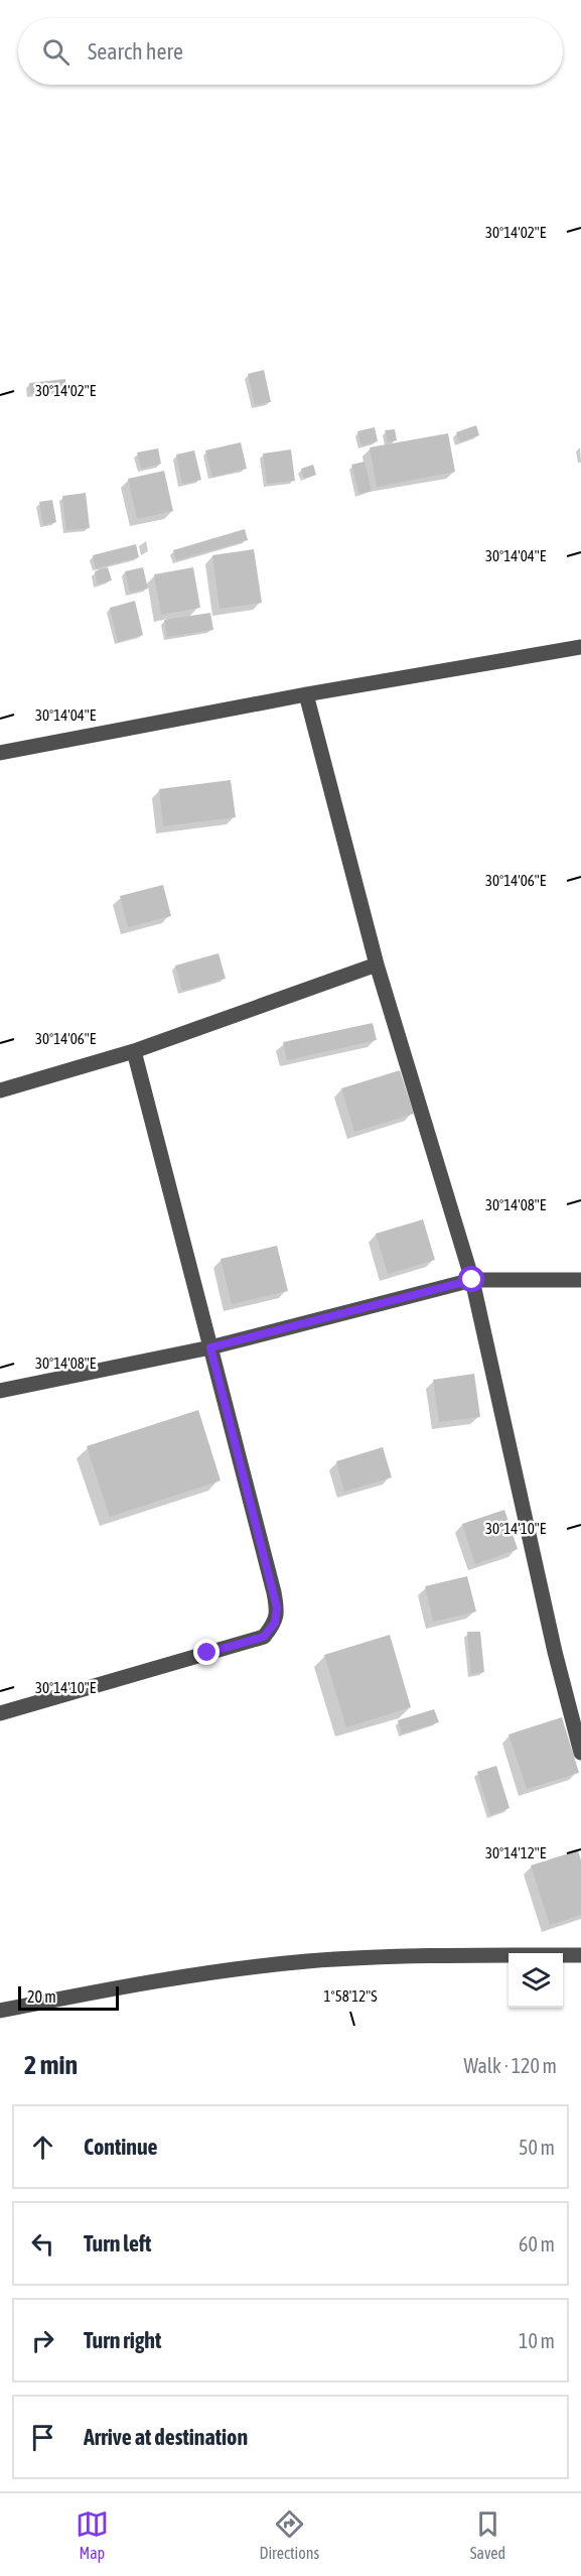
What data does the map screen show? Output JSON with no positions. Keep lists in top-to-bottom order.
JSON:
{
  "scale_bar": "20 m",
  "page": {
    "search": "Search here",
    "scale": "20 m",
    "heading": ["2 min", "Walk · 120 m"],
    "list": [
      ["Continue", "50 m"],
      ["Turn left", "60 m"],
      ["Turn right", "10 m"],
      "Arrive at destination"
    ],
    "nav": ["Map", "Directions", "Saved"]
  },
  "coordinates": [
    "30°14'02\"E",
    "30°14'04\"E",
    "30°14'06\"E",
    "30°14'08\"E",
    "30°14'10\"E",
    "30°14'12\"E",
    "1°58'12\"S"
  ]
}
